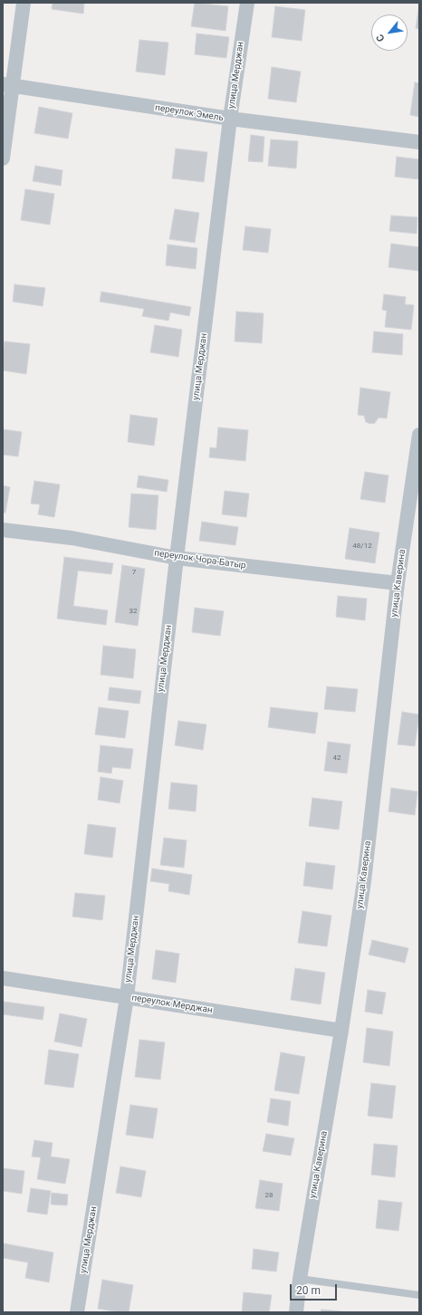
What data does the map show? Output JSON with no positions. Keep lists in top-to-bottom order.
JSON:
{
  "streets": {
    "street": [
      "улица Мерджан",
      "переулок Эмель",
      "переулок Чора-Батыр",
      "улица Каверина",
      "переулок Мерджан"
    ]
  },
  "crossings": [
    ["улица Мерджан", "переулок Эмель"],
    ["улица Мерджан", "переулок Чора-Батыр"],
    ["улица Мерджан", "переулок Мерджан"],
    ["переулок Чора-Батыр", "улица Каверина"],
    ["улица Каверина", "переулок Мерджан"]
  ],
  "house_numbers": [
    "48/12",
    "7",
    "32",
    "42",
    "28"
  ],
  "scale_bar": "20 m",
  "north": "bottom left"
}
